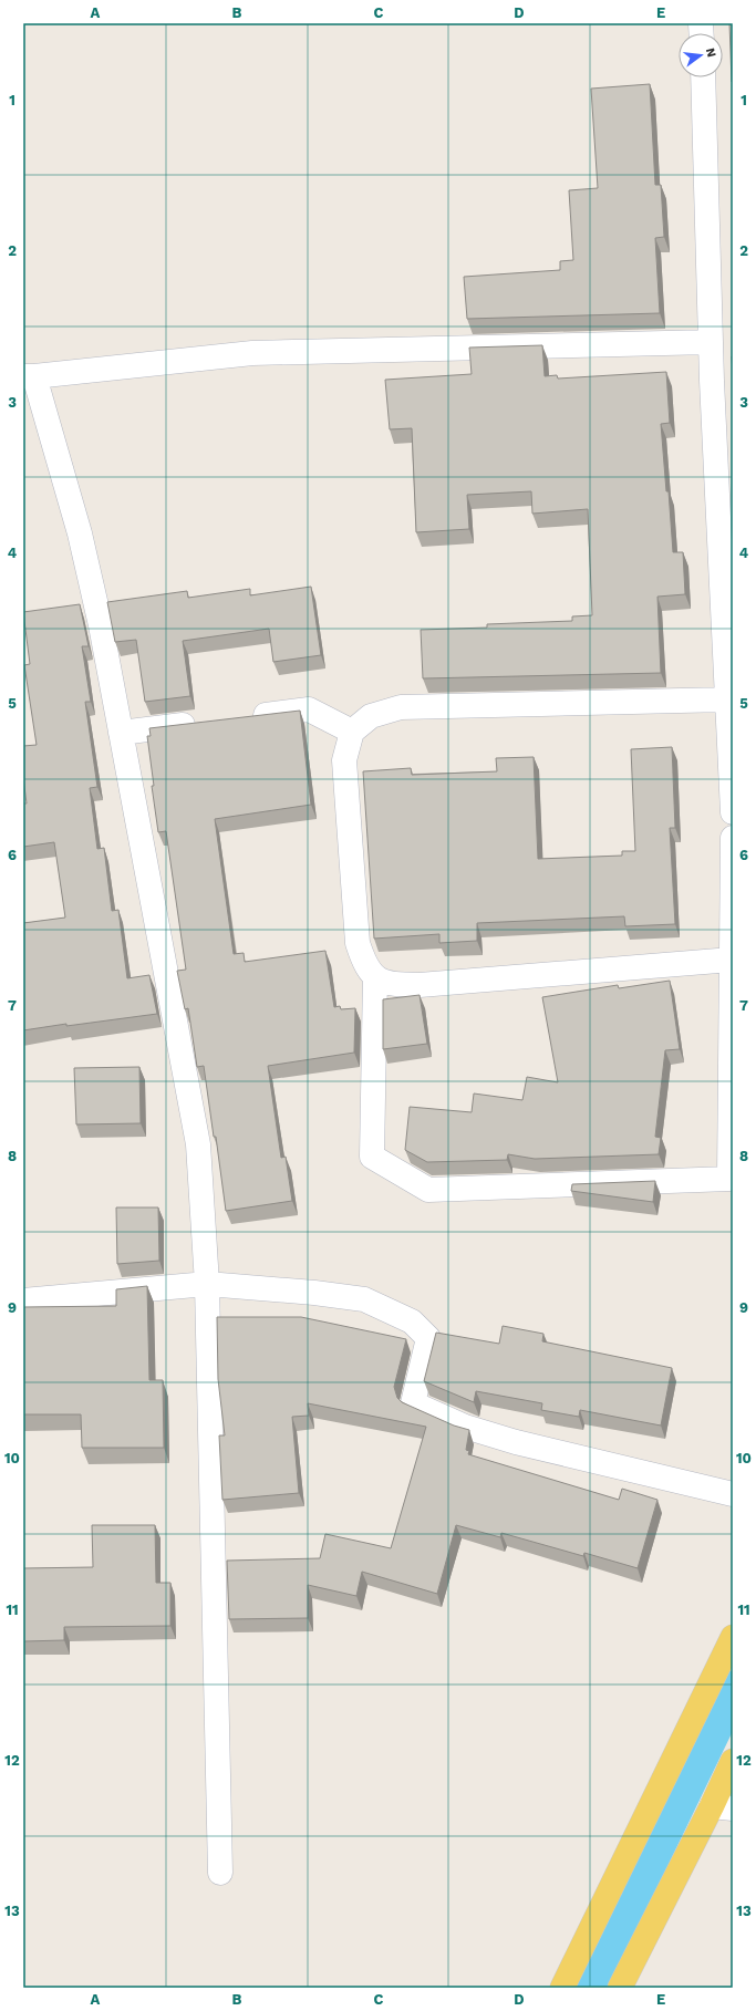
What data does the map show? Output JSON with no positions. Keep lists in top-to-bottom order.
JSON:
{
  "north": "right",
  "grid": {
    "columns": [
      "A",
      "B",
      "C",
      "D",
      "E"
    ],
    "rows": [
      "1",
      "2",
      "3",
      "4",
      "5",
      "6",
      "7",
      "8",
      "9",
      "10",
      "11",
      "12",
      "13"
    ]
  }
}
